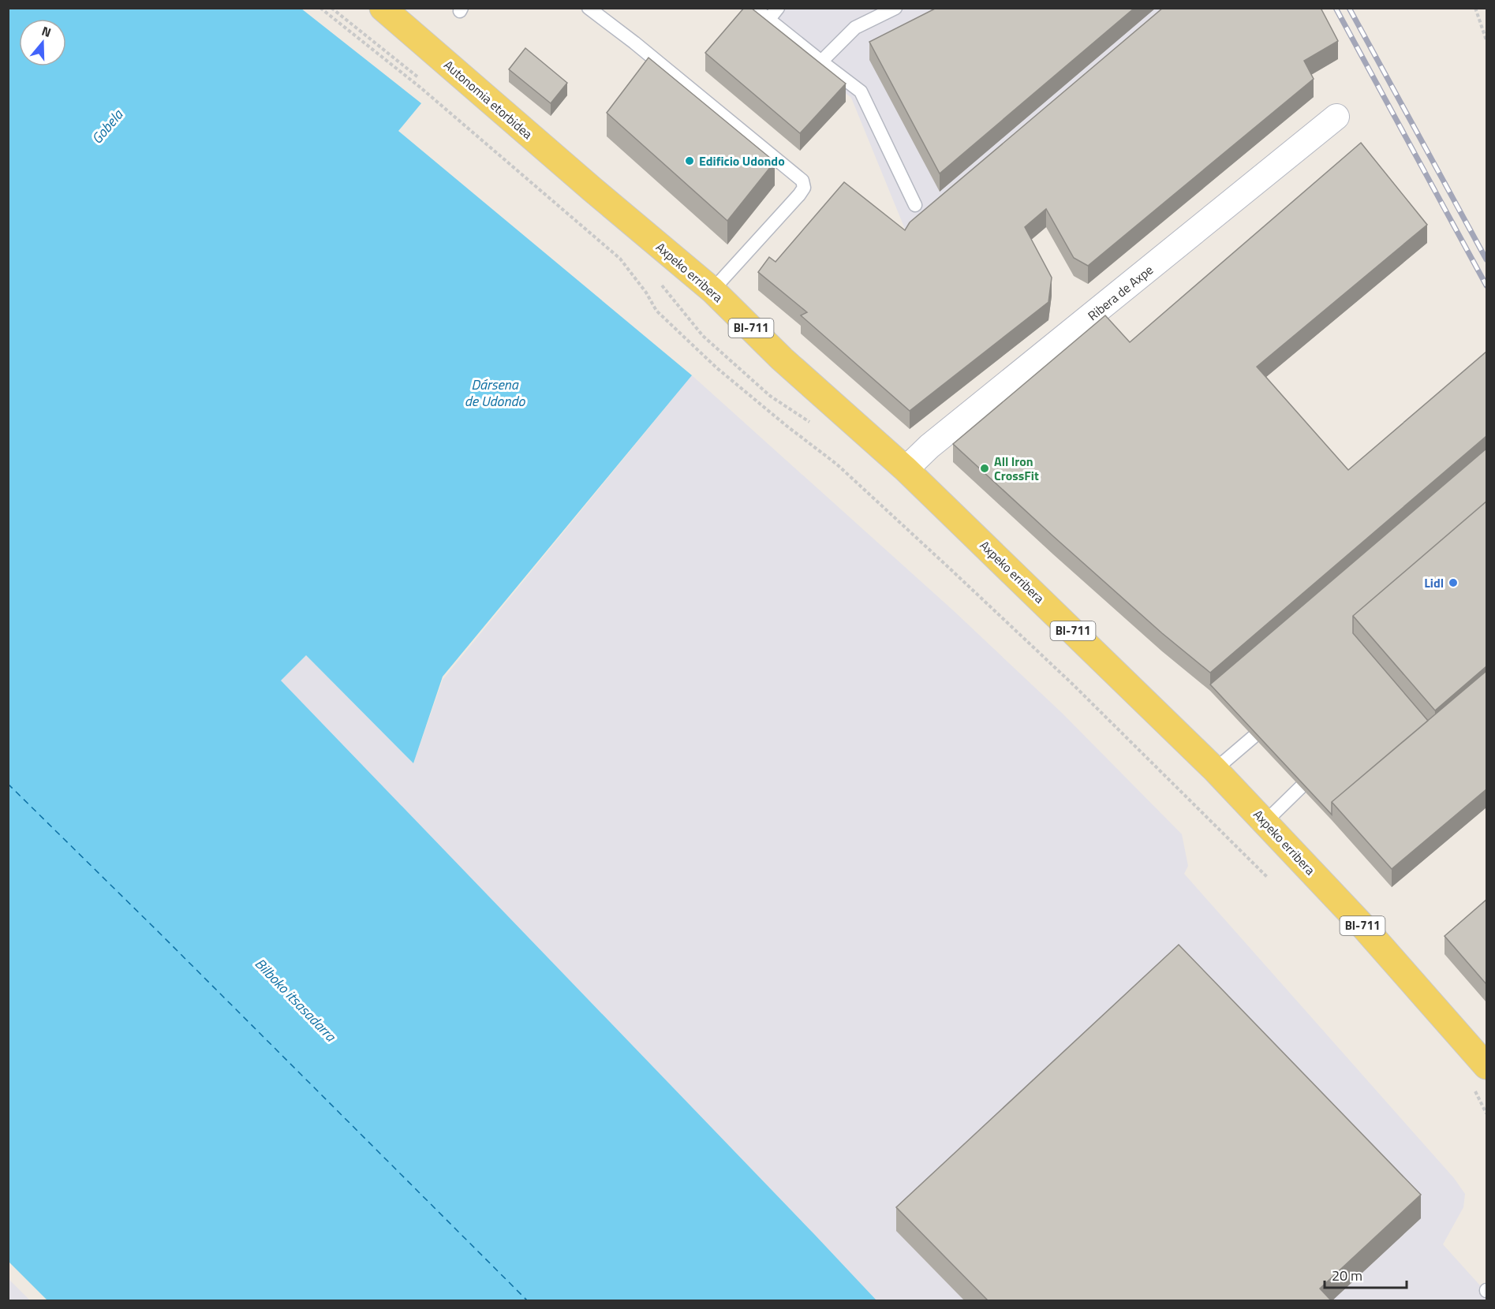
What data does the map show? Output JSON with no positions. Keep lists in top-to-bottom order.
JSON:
{
  "streets": {
    "main road": ["Autonomia etorbidea", "Axpeko erribera", "BI-711"],
    "street": ["Ribera de Axpe"]
  },
  "crossings": [
    ["Autonomia etorbidea", "Axpeko erribera"],
    ["Axpeko erribera", "Ribera de Axpe"]
  ],
  "water": ["Gobela", "Dársena de Udondo", "Bilboko itsasadarra"],
  "places": ["Edificio Udondo", "All Iron CrossFit", "Lidl"],
  "scale_bar": "20 m",
  "north": "top"
}
